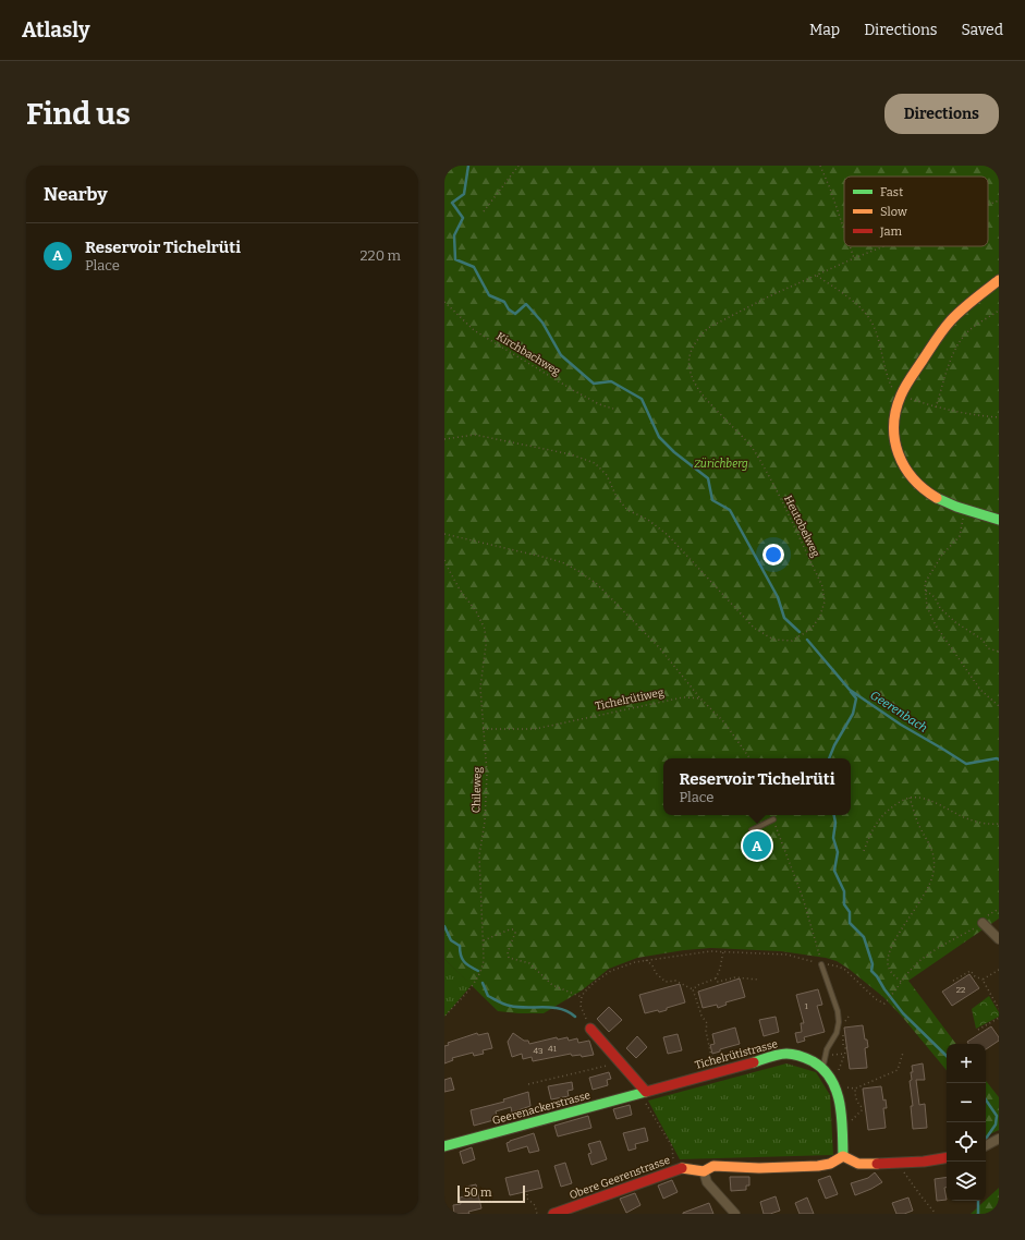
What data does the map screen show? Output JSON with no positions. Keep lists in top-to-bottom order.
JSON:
{
  "streets": {
    "street": ["Tichelrütistrasse", "Geerenackerstrasse", "Obere Geerenstrasse"],
    "path": [
      "Kirchbachweg",
      "Heutobelweg",
      "Tichelrütiweg",
      "Chileweg"
    ]
  },
  "crossings": [
    ["Tichelrütiweg", "Chileweg"],
    ["Tichelrütistrasse", "Geerenackerstrasse"],
    ["Tichelrütistrasse", "Obere Geerenstrasse"]
  ],
  "water": ["Geerenbach"],
  "parks": ["Zürichberg"],
  "house_numbers": [
    "22",
    "1",
    "41",
    "43"
  ],
  "legend": ["Fast", "Slow", "Jam"],
  "scale_bar": "50 m",
  "page": {
    "header": "Atlasly",
    "nav": ["Map", "Directions", "Saved"],
    "buttons": "Directions",
    "title": "Find us",
    "heading": "Nearby",
    "list": [
      {
        "mark": "A",
        "name": "Reservoir Tichelrüti",
        "note": "Place",
        "value": "220 m"
      }
    ],
    "popup": ["Reservoir Tichelrüti", "Place"],
    "pins": "A",
    "map_buttons": ["+", "−"],
    "scale": "50 m"
  }
}
